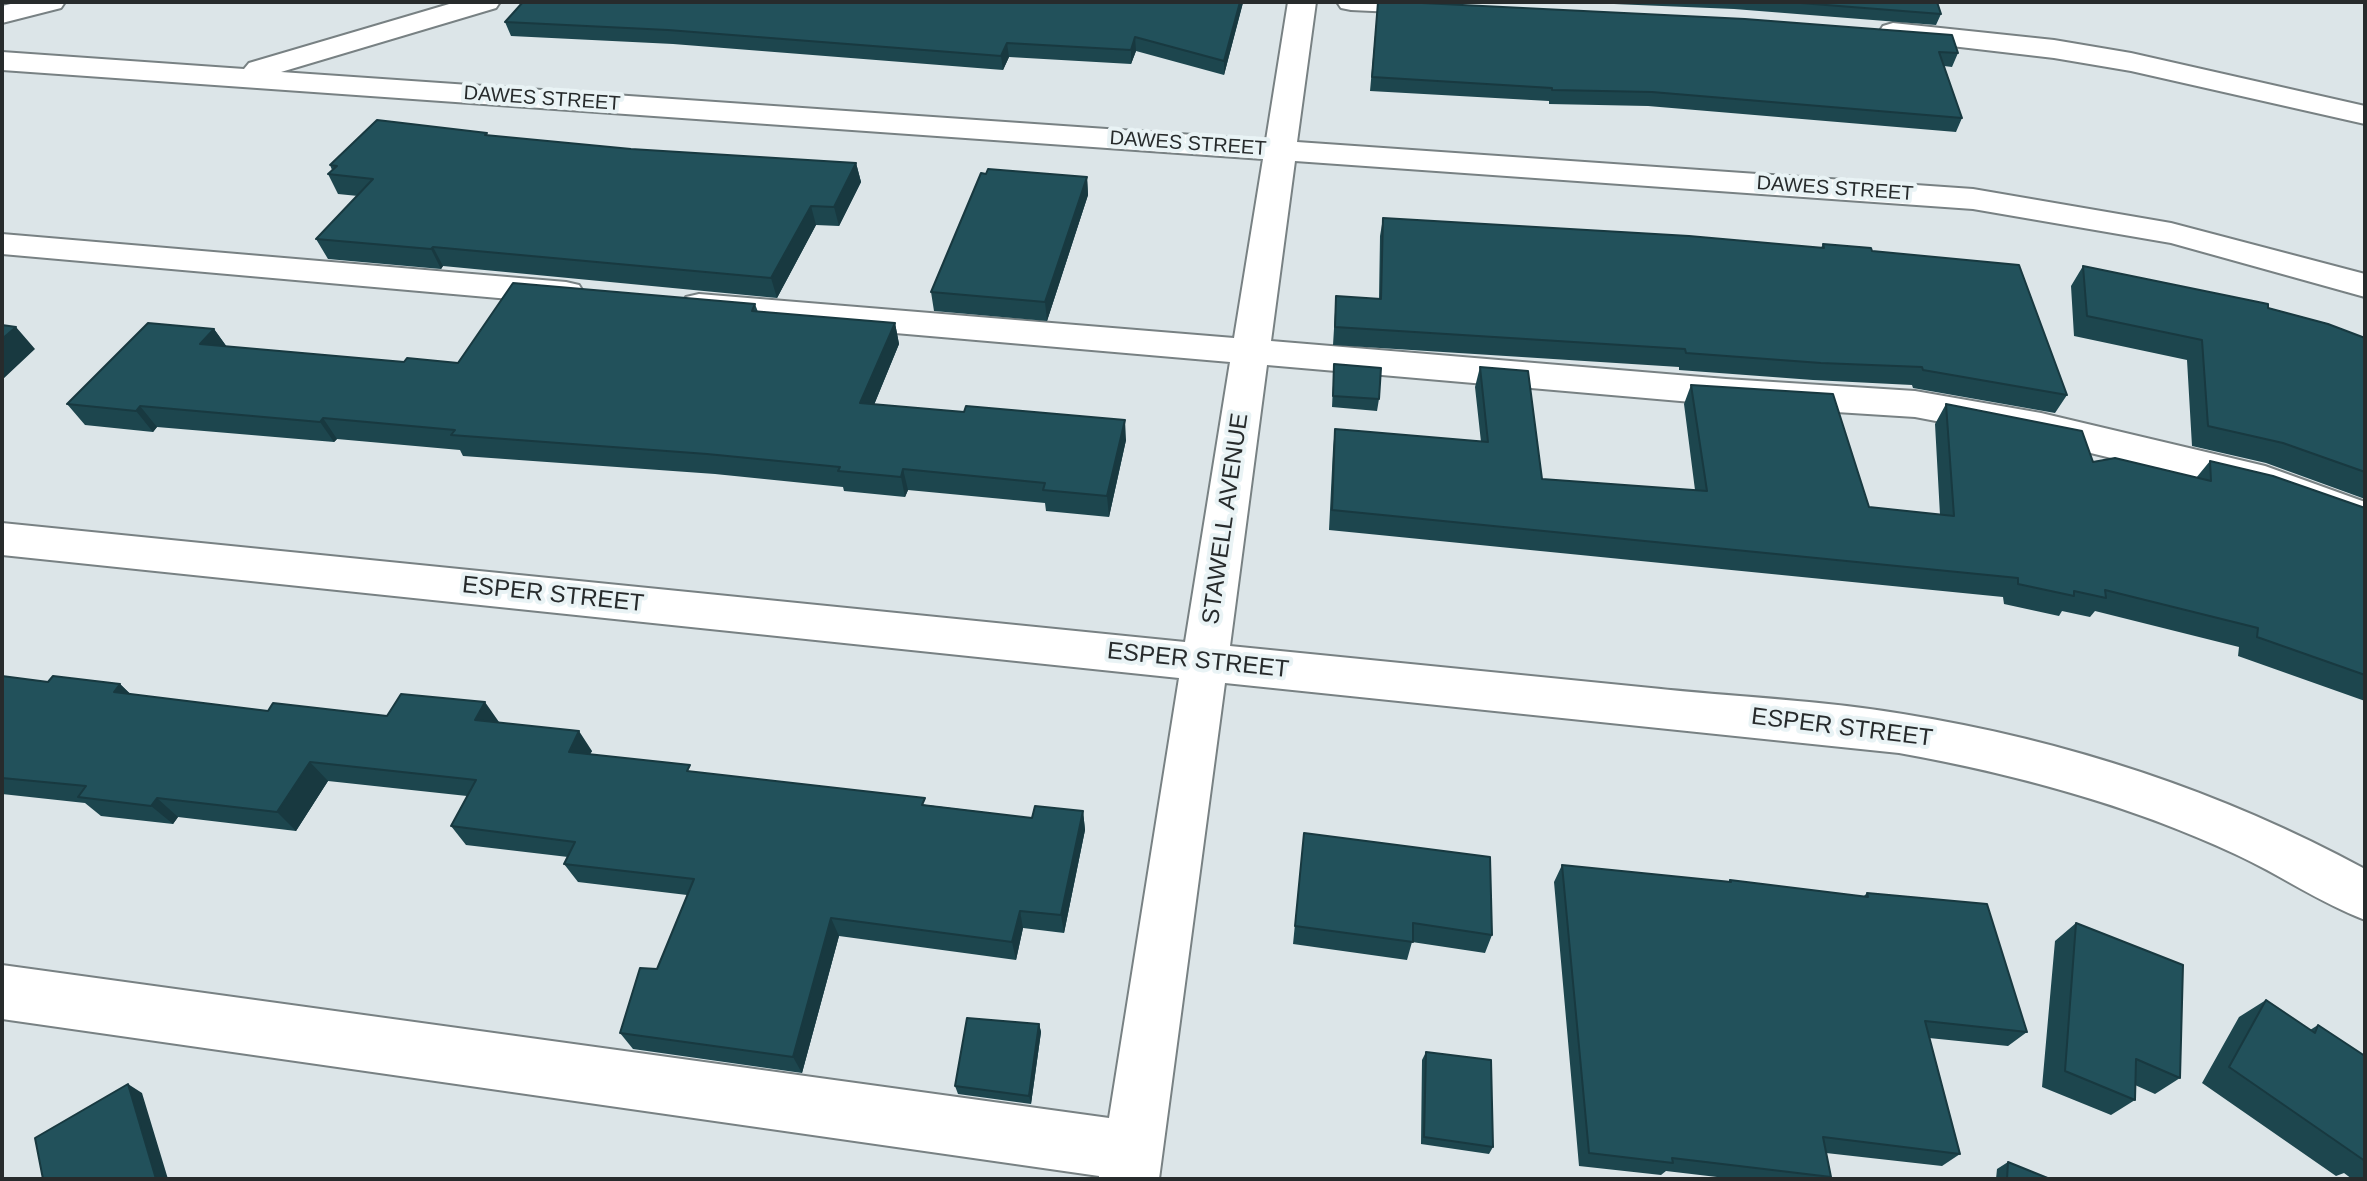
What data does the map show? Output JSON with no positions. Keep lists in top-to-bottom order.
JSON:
{
  "streets": {
    "street": ["DAWES STREET", "STAWELL AVENUE", "ESPER STREET"]
  },
  "crossings": [
    ["DAWES STREET", "STAWELL AVENUE"],
    ["STAWELL AVENUE", "ESPER STREET"]
  ]
}
